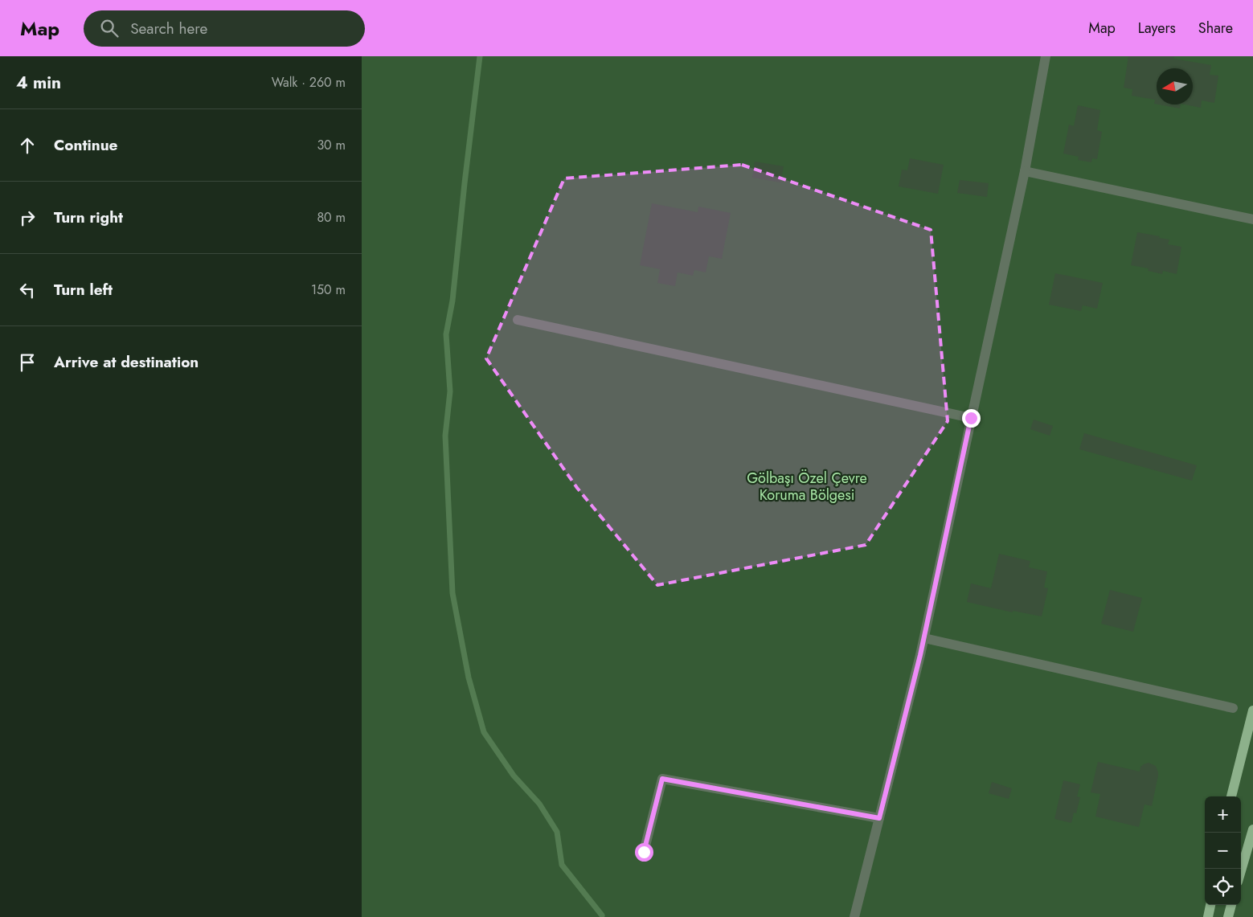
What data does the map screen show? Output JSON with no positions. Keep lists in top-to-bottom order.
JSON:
{
  "parks": ["Gölbaşı Özel Çevre Koruma Bölgesi"],
  "north": "left",
  "page": {
    "header": "Map",
    "search": "Search here",
    "nav": ["Map", "Layers", "Share"],
    "heading": ["4 min", "Walk · 260 m"],
    "list": [
      ["Continue", "30 m"],
      ["Turn right", "80 m"],
      ["Turn left", "150 m"],
      "Arrive at destination"
    ],
    "map_buttons": ["+", "−"]
  }
}
